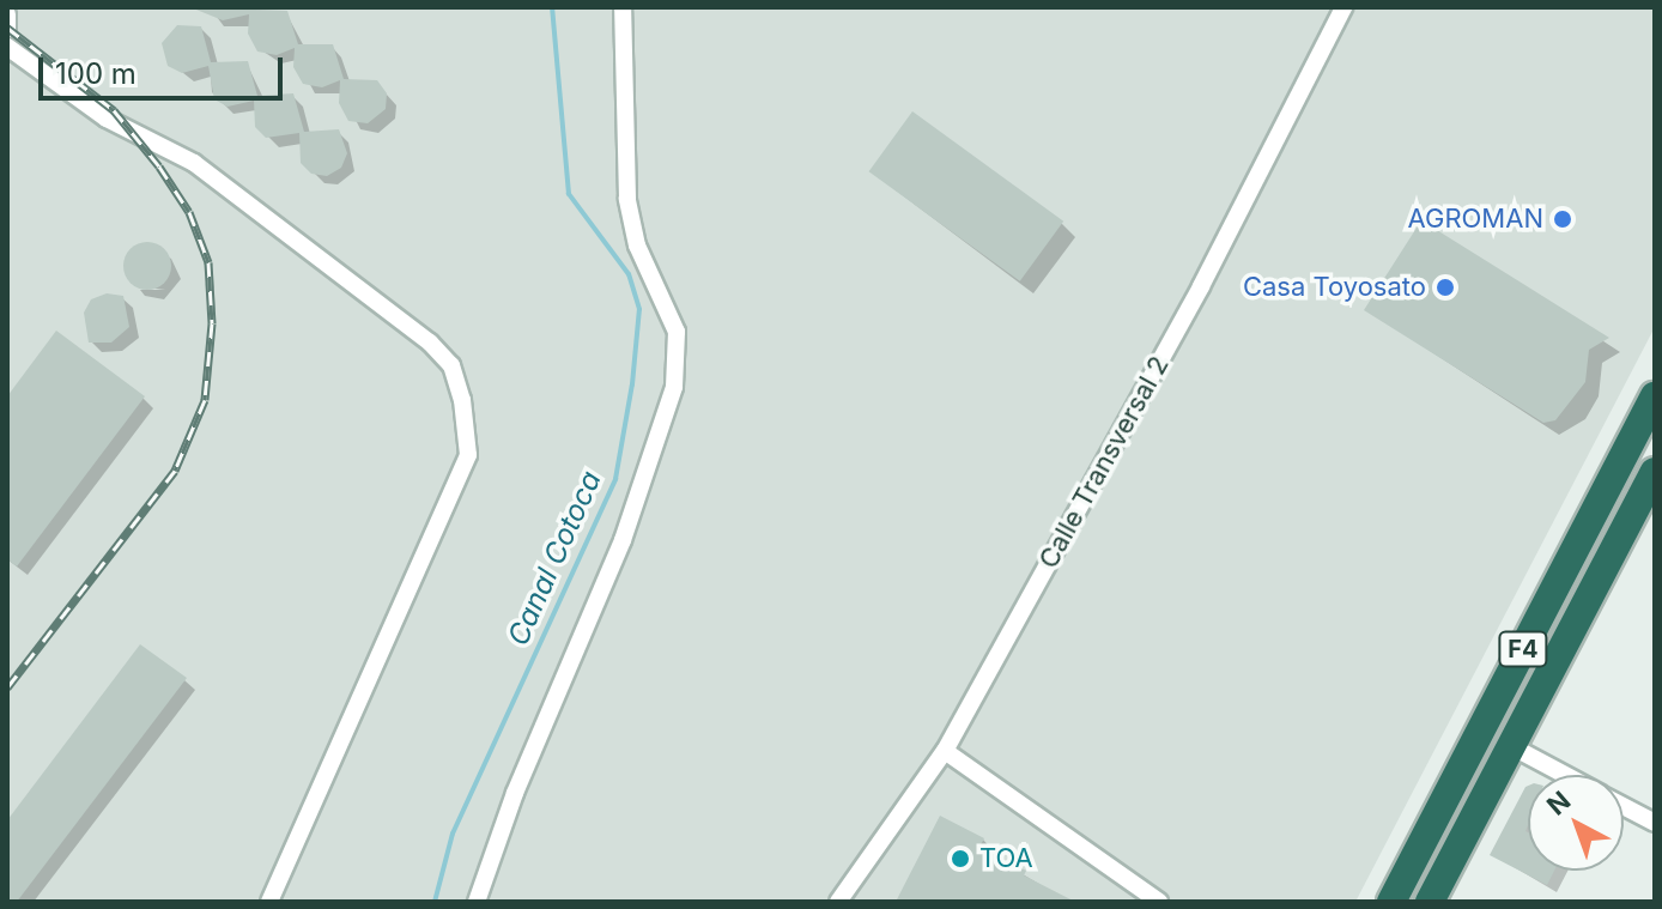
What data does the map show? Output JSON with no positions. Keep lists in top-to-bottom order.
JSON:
{
  "streets": {
    "highway": ["F4"],
    "street": ["Calle Transversal 2"]
  },
  "water": ["Canal Cotoca"],
  "places": ["AGROMAN", "Casa Toyosato", "TOA"],
  "scale_bar": "100 m",
  "north": "top left"
}
